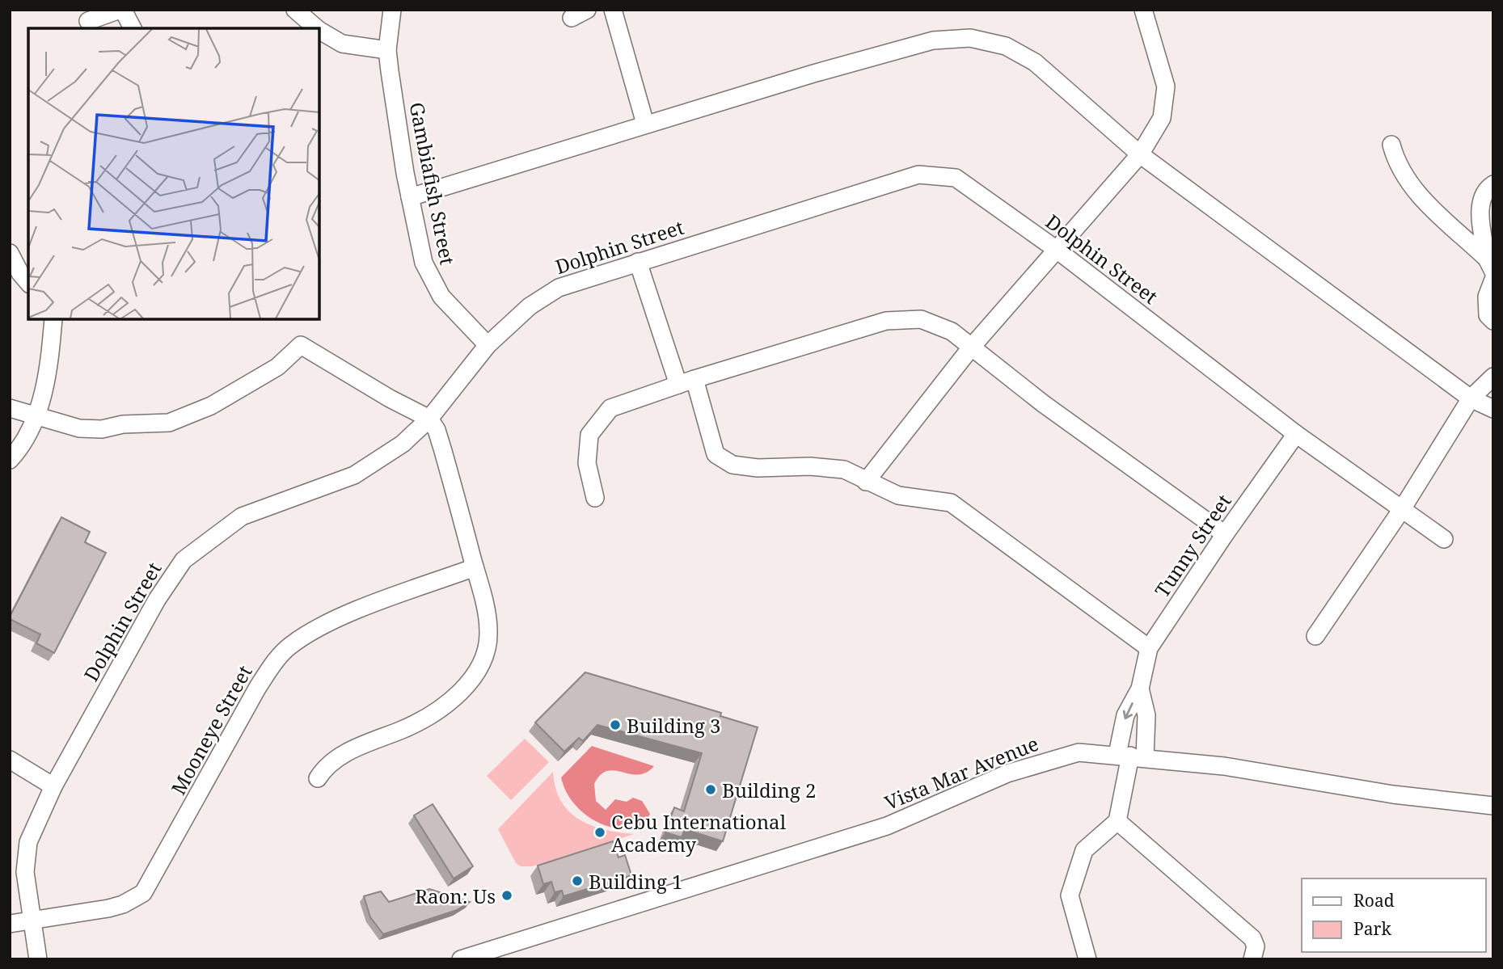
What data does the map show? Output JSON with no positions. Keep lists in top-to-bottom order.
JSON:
{
  "streets": {
    "street": [
      "Gambiafish Street",
      "Dolphin Street",
      "Tunny Street",
      "Mooneye Street",
      "Vista Mar Avenue"
    ]
  },
  "crossings": [
    ["Gambiafish Street", "Dolphin Street"],
    ["Dolphin Street", "Tunny Street"],
    ["Dolphin Street", "Mooneye Street"],
    ["Tunny Street", "Vista Mar Avenue"]
  ],
  "places": [
    "Building 3",
    "Building 2",
    "Cebu International Academy",
    "Building 1",
    "Raon: Us"
  ],
  "legend": ["Road", "Park"]
}
